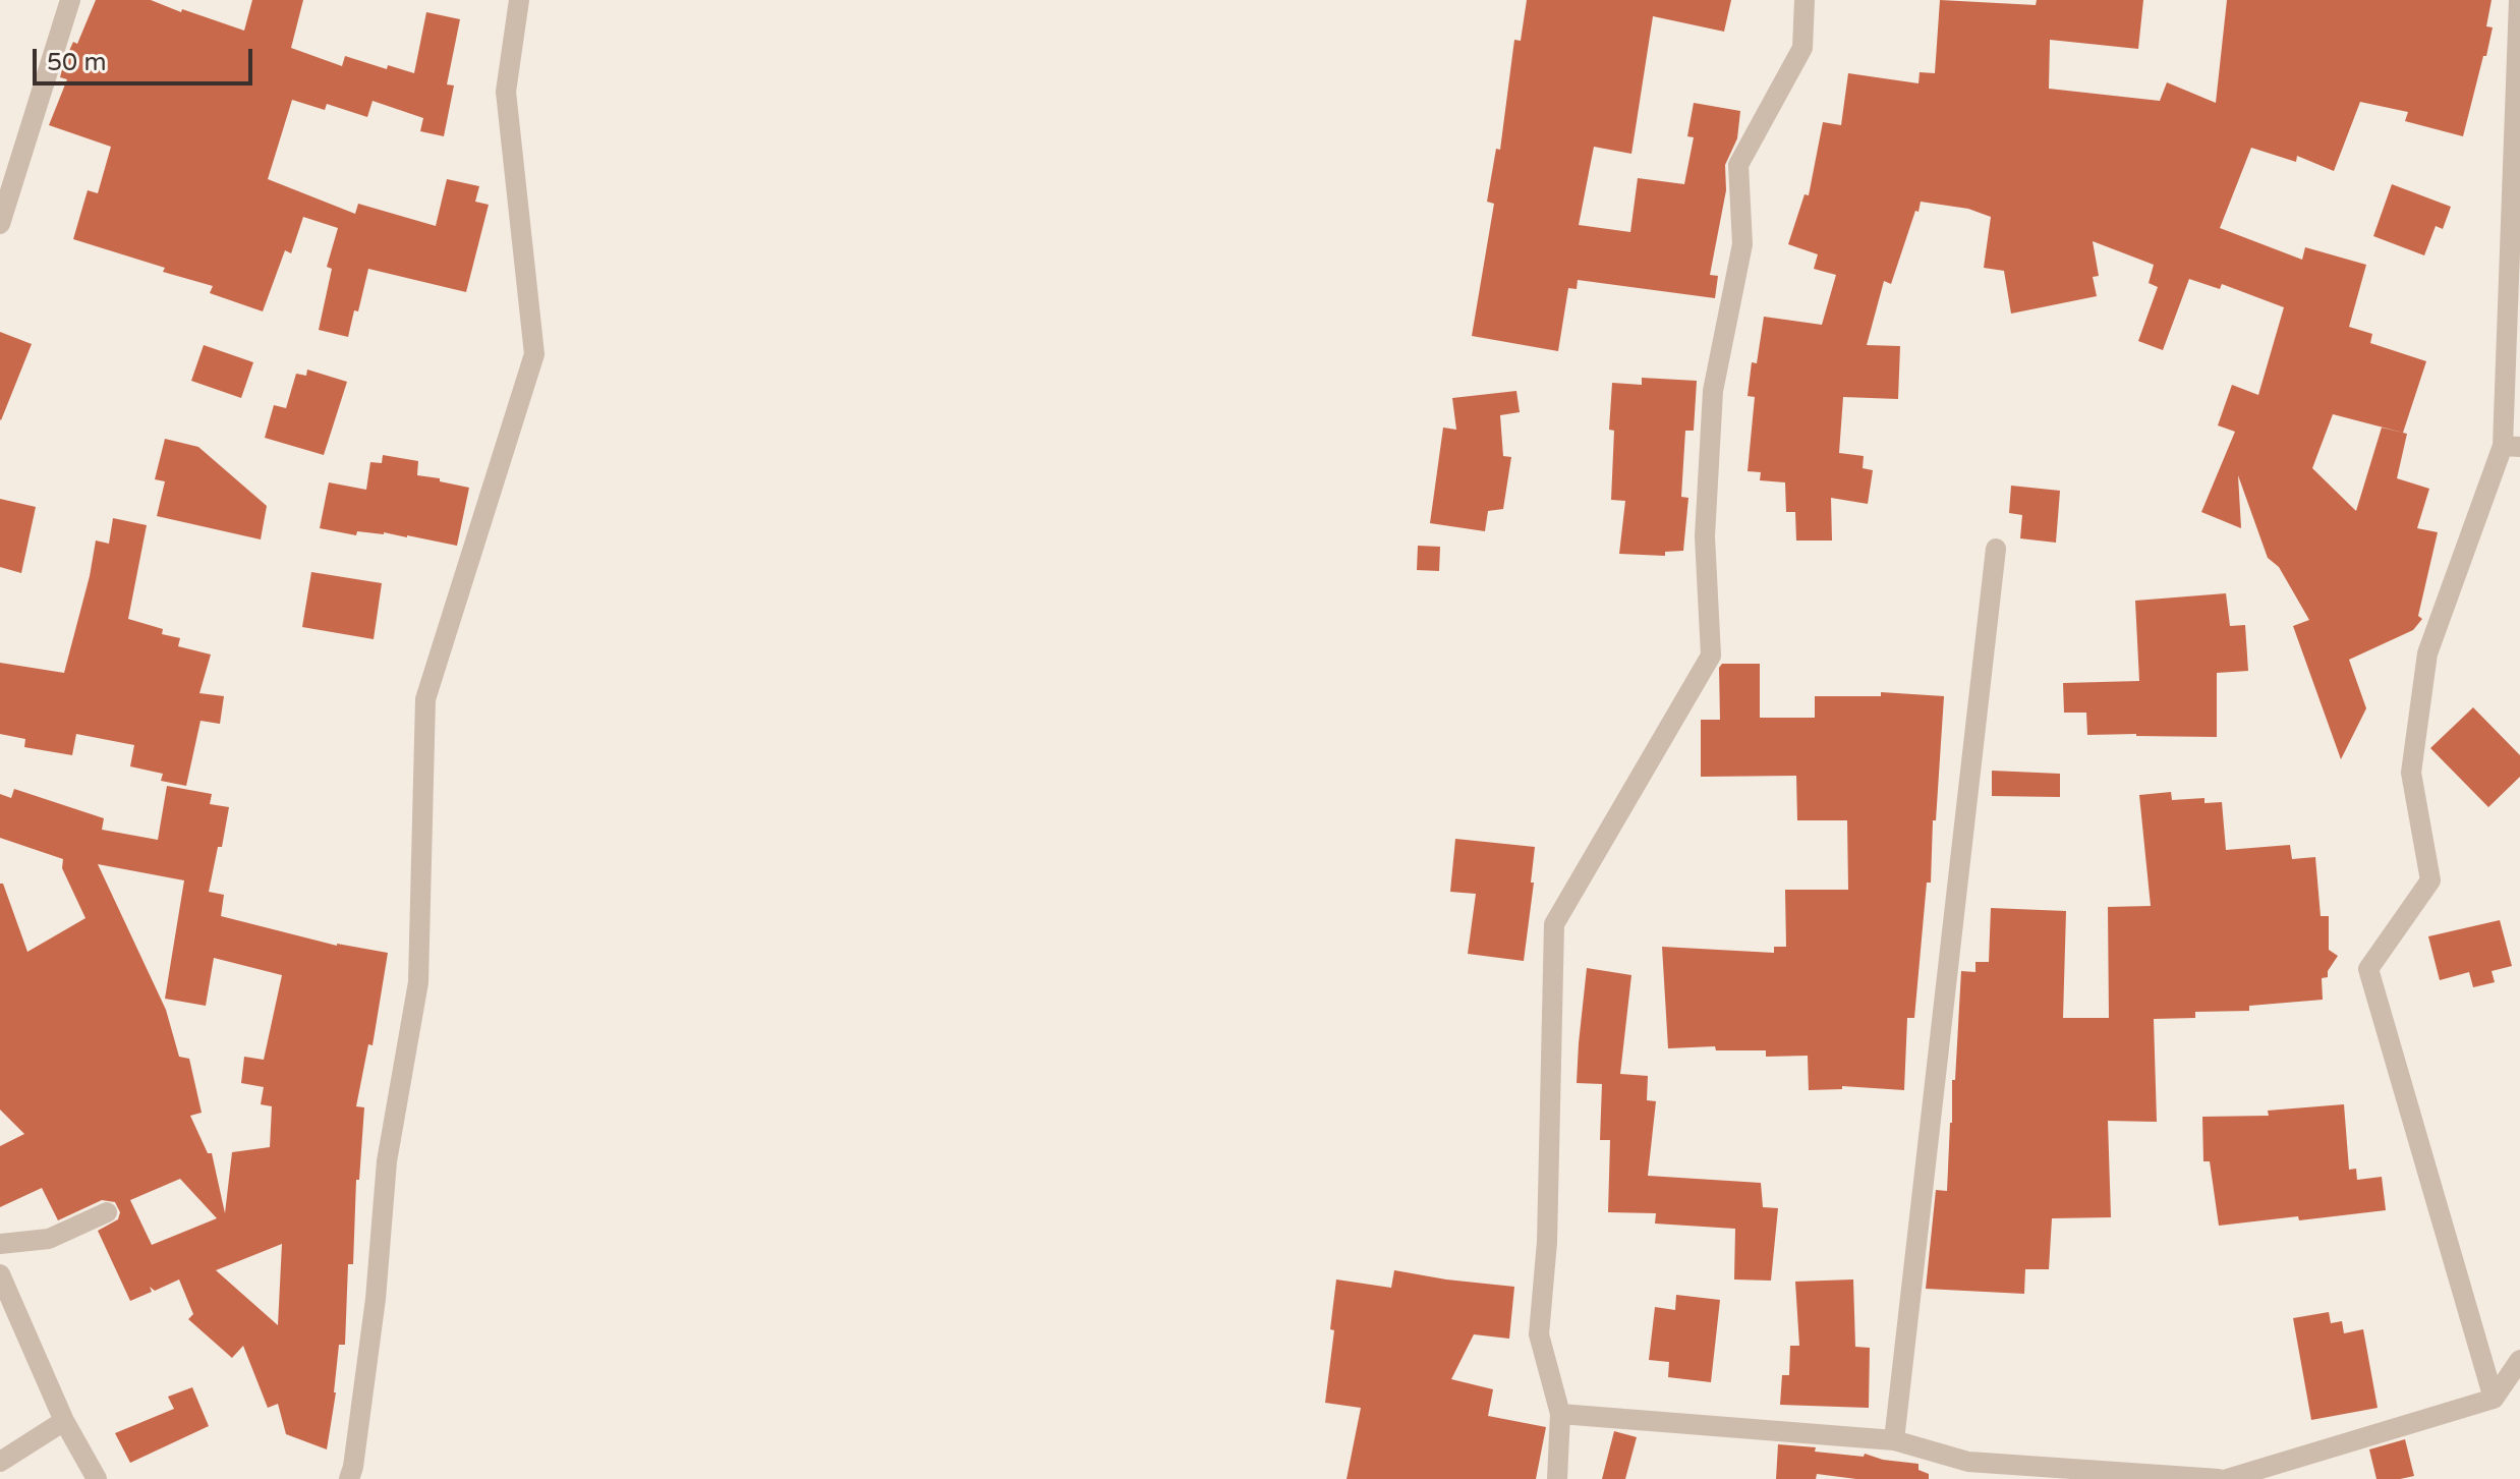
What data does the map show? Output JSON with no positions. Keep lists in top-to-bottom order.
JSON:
{
  "scale_bar": "50 m"
}
